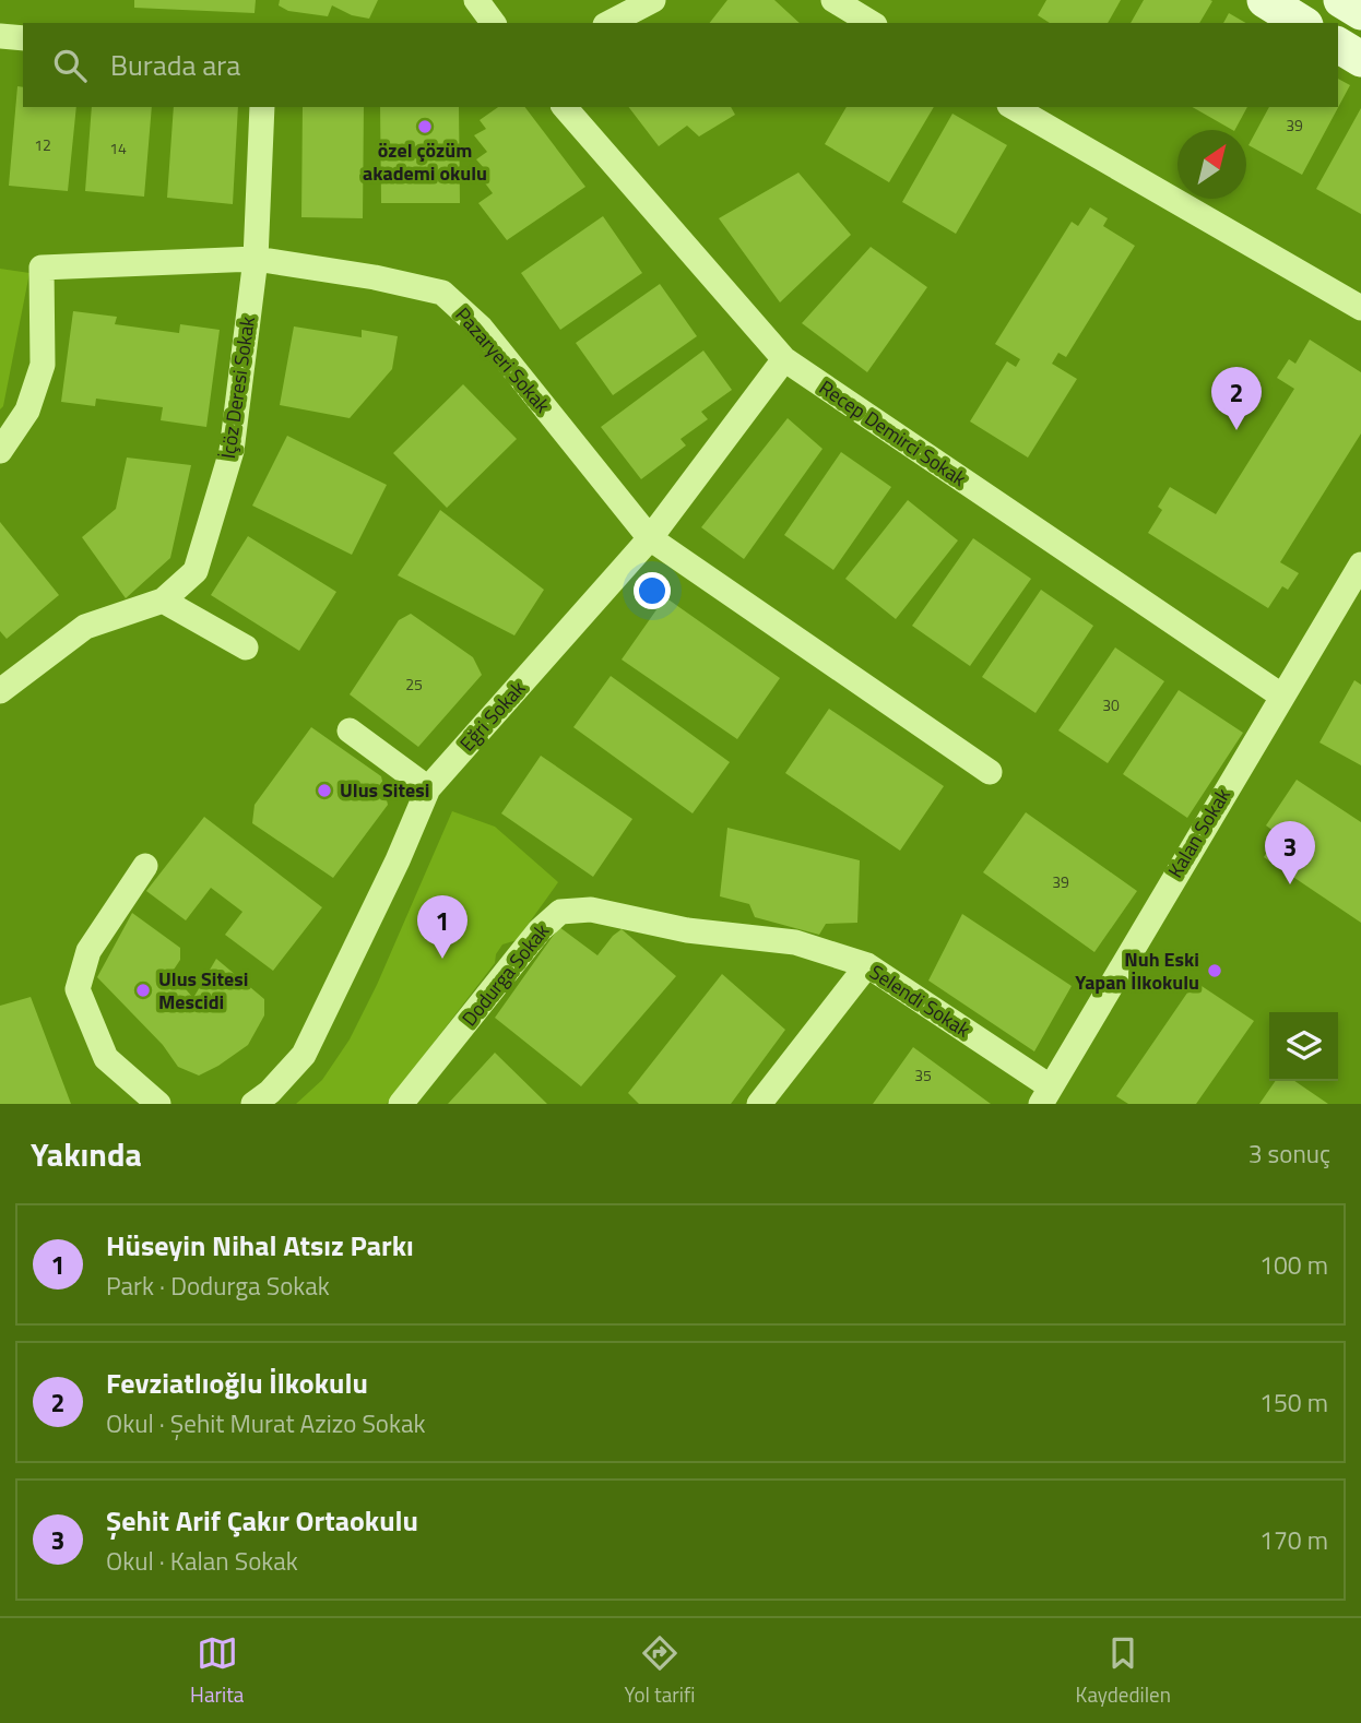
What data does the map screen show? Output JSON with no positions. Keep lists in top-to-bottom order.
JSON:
{
  "streets": {
    "street": [
      "Pazaryeri Sokak",
      "İçöz Deresi Sokak",
      "Recep Demirci Sokak",
      "Eğri Sokak",
      "Kalan Sokak",
      "Dodurga Sokak",
      "Selendi Sokak"
    ]
  },
  "crossings": [
    ["Pazaryeri Sokak", "İçöz Deresi Sokak"],
    ["Pazaryeri Sokak", "Eğri Sokak"],
    ["Recep Demirci Sokak", "Eğri Sokak"],
    ["Recep Demirci Sokak", "Kalan Sokak"],
    ["Kalan Sokak", "Selendi Sokak"],
    ["Dodurga Sokak", "Selendi Sokak"]
  ],
  "places": [
    "özel çözüm akademi okulu",
    "Ulus Sitesi",
    "Nuh Eski Yapan İlkokulu",
    "Ulus Sitesi Mescidi"
  ],
  "house_numbers": [
    "39",
    "12",
    "14",
    "25",
    "30",
    "39",
    "35"
  ],
  "north": "top right",
  "page": {
    "search": "Burada ara",
    "pins": ["2", "3", "1"],
    "heading": ["Yakında", "3 sonuç"],
    "list": [
      {
        "mark": "1",
        "name": "Hüseyin Nihal Atsız Parkı",
        "note": "Park · Dodurga Sokak",
        "value": "100 m"
      },
      {
        "mark": "2",
        "name": "Fevziatlıoğlu İlkokulu",
        "note": "Okul · Şehit Murat Azizo Sokak",
        "value": "150 m"
      },
      {
        "mark": "3",
        "name": "Şehit Arif Çakır Ortaokulu",
        "note": "Okul · Kalan Sokak",
        "value": "170 m"
      }
    ],
    "nav": ["Harita", "Yol tarifi", "Kaydedilen"]
  }
}
